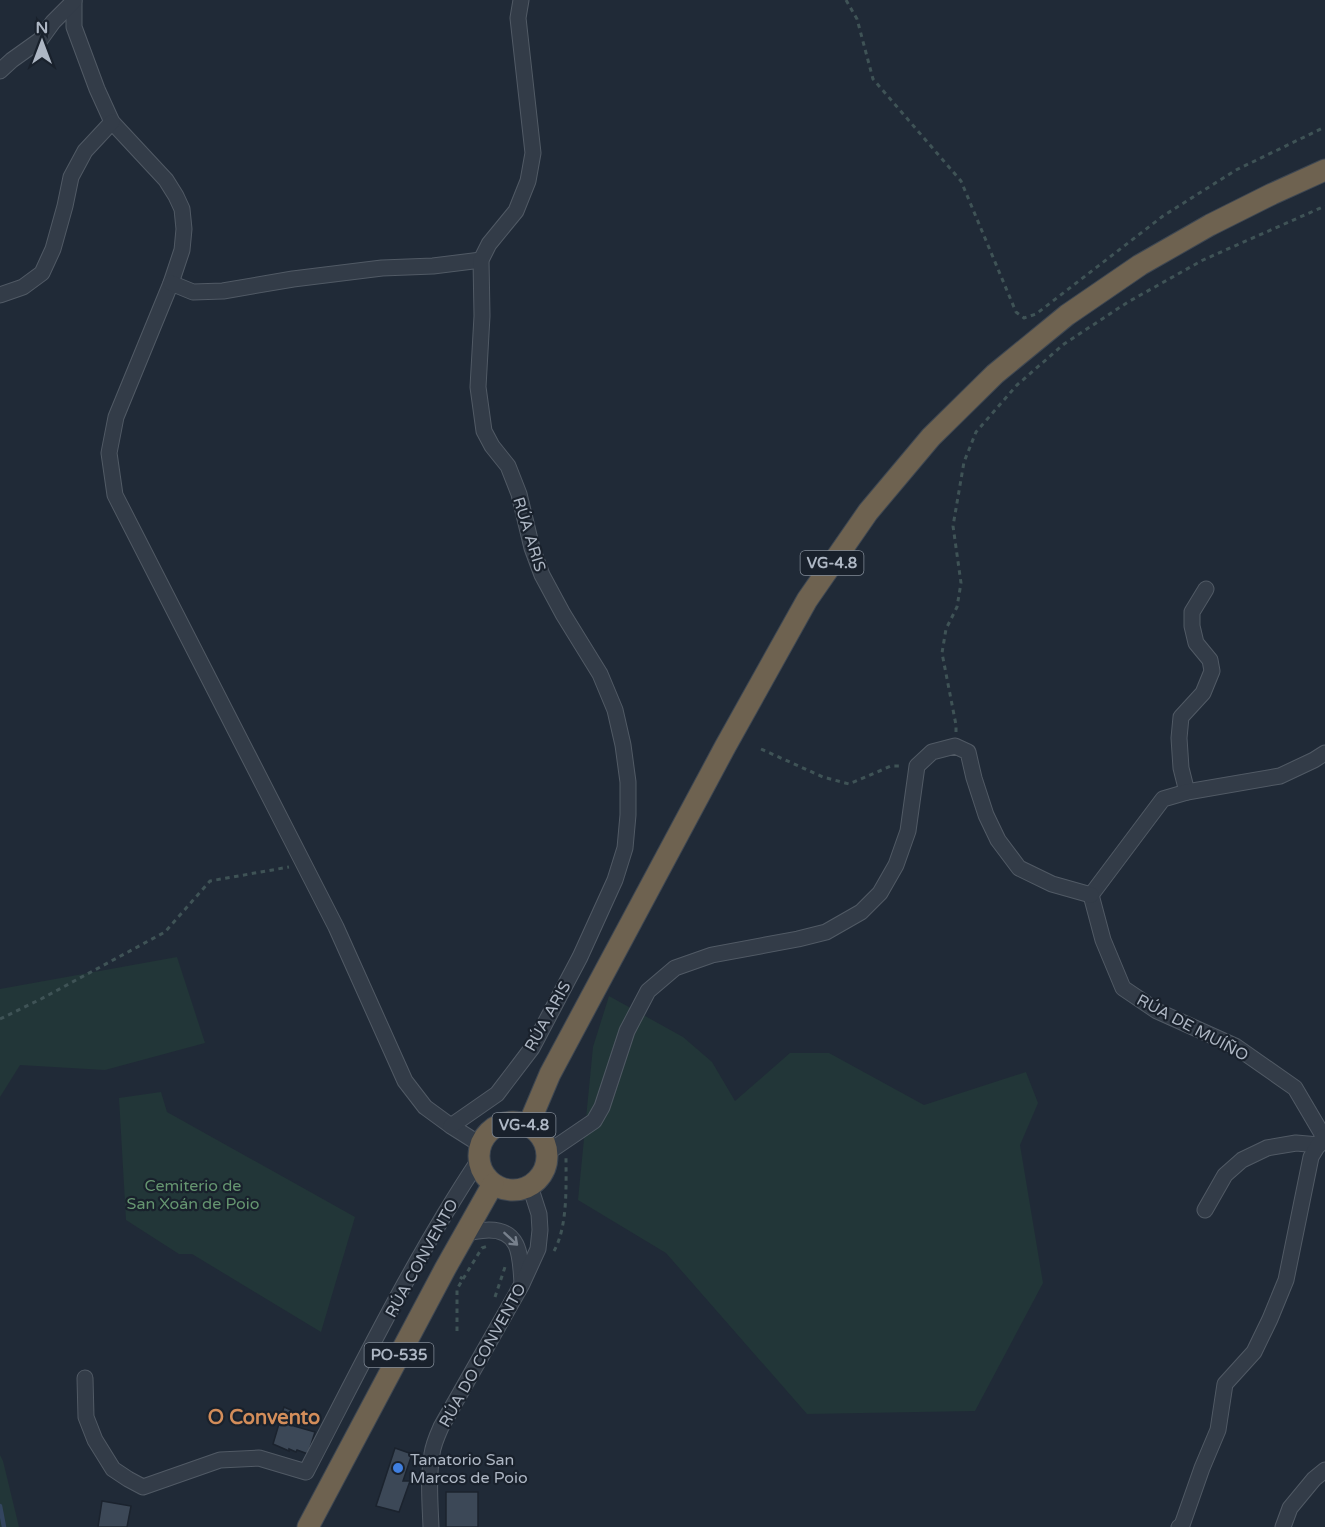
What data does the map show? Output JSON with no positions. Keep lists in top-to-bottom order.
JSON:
{
  "streets": {
    "highway": ["VG-4.8", "PO-535"],
    "street": [
      "RÚA ARIS",
      "RÚA DE MUÍÑO",
      "RÚA CONVENTO",
      "RÚA DO CONVENTO"
    ]
  },
  "crossings": [
    ["VG-4.8", "RÚA CONVENTO"],
    ["VG-4.8", "PO-535"],
    ["VG-4.8", "RÚA DO CONVENTO"],
    ["RÚA CONVENTO", "PO-535"],
    ["RÚA CONVENTO", "RÚA DO CONVENTO"],
    ["PO-535", "RÚA DO CONVENTO"]
  ],
  "districts": ["O Convento"],
  "parks": ["Cemiterio de San Xoán de Poio"],
  "places": ["Tanatorio San Marcos de Poio"],
  "north": "top"
}
